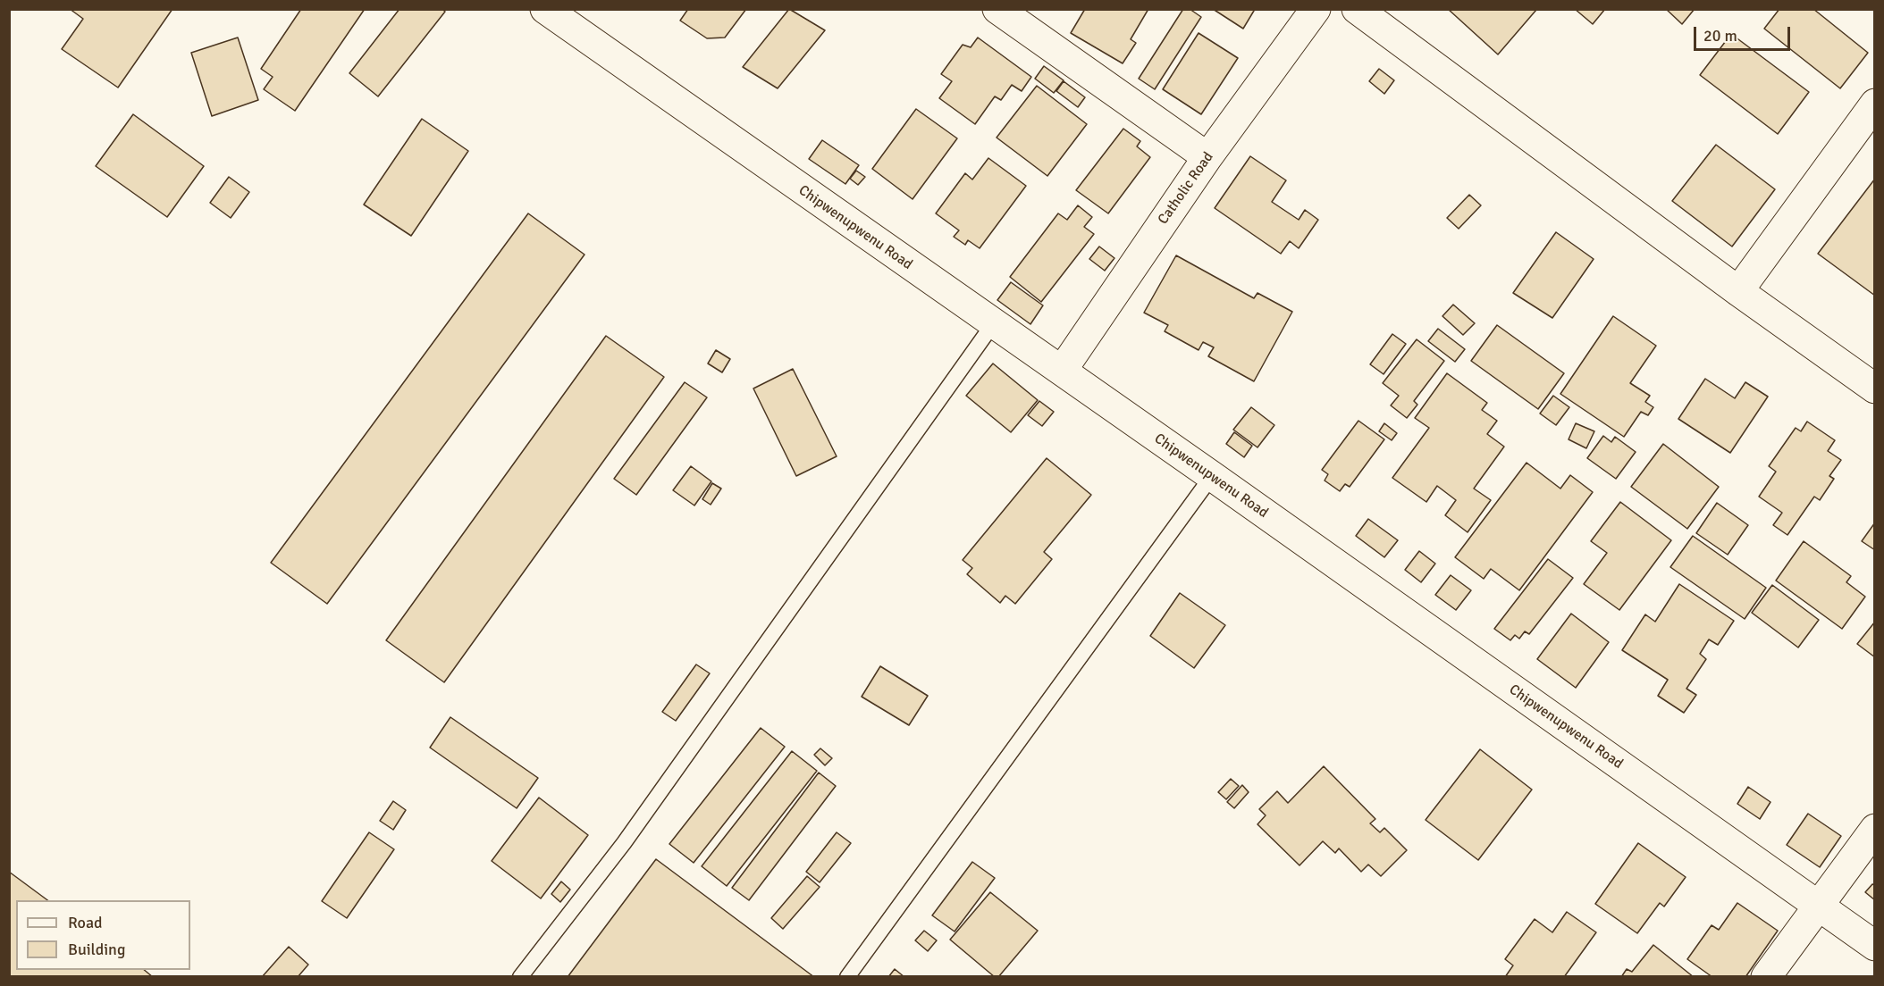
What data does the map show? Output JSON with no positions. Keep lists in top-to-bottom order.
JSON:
{
  "streets": {
    "street": ["Catholic Road", "Chipwenupwenu Road"]
  },
  "crossings": [
    ["Catholic Road", "Chipwenupwenu Road"]
  ],
  "legend": ["Road", "Building"],
  "scale_bar": "20 m"
}
